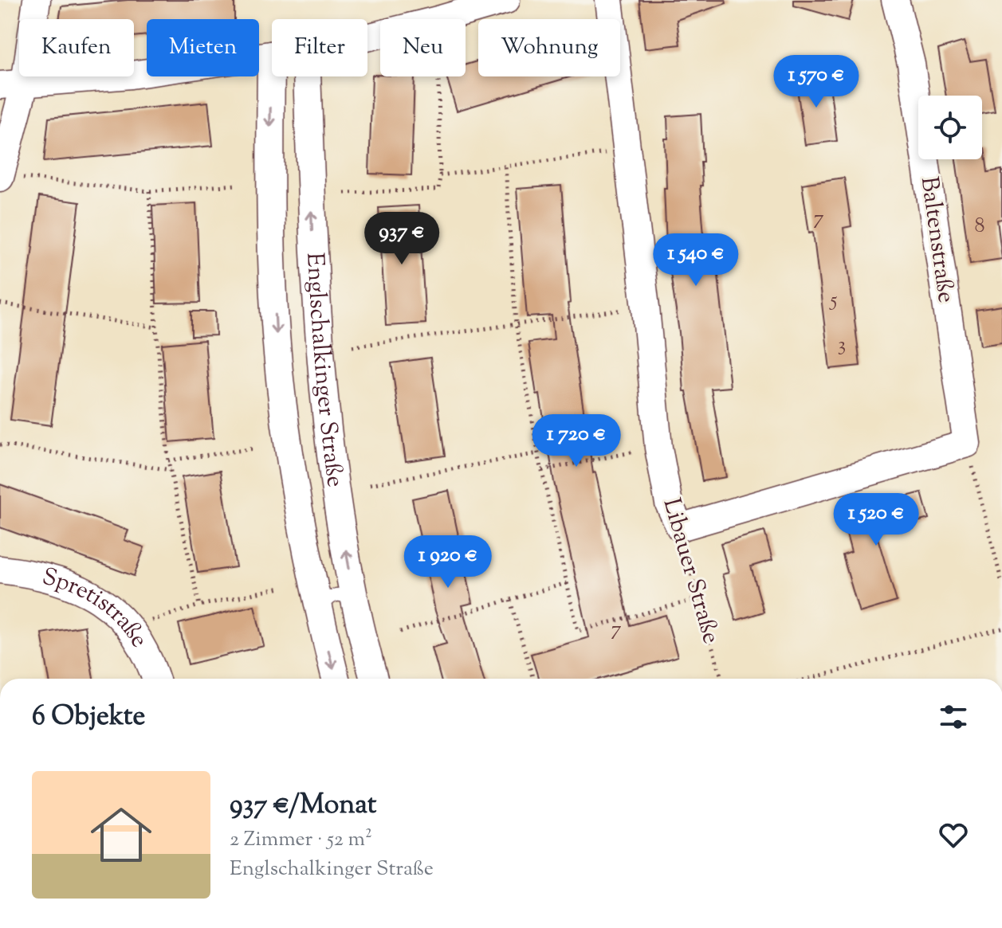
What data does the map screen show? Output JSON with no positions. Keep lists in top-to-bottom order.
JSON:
{
  "streets": {
    "street": [
      "Baltenstraße",
      "Englschalkinger Straße",
      "Libauer Straße",
      "Spretistraße"
    ]
  },
  "house_numbers": [
    "7",
    "8",
    "5",
    "3",
    "7"
  ],
  "page": {
    "chip": [
      "Kaufen",
      "Mieten",
      "Filter",
      "Neu",
      "Wohnung"
    ],
    "price": [
      "1 570 €",
      "937 €",
      "1 540 €",
      "1 720 €",
      "1 520 €",
      "1 920 €"
    ],
    "heading": "6 Objekte",
    "list": [
      {
        "name": "937 €/Monat",
        "note": "2 Zimmer · 52 m² · Englschalkinger Straße"
      }
    ]
  }
}
